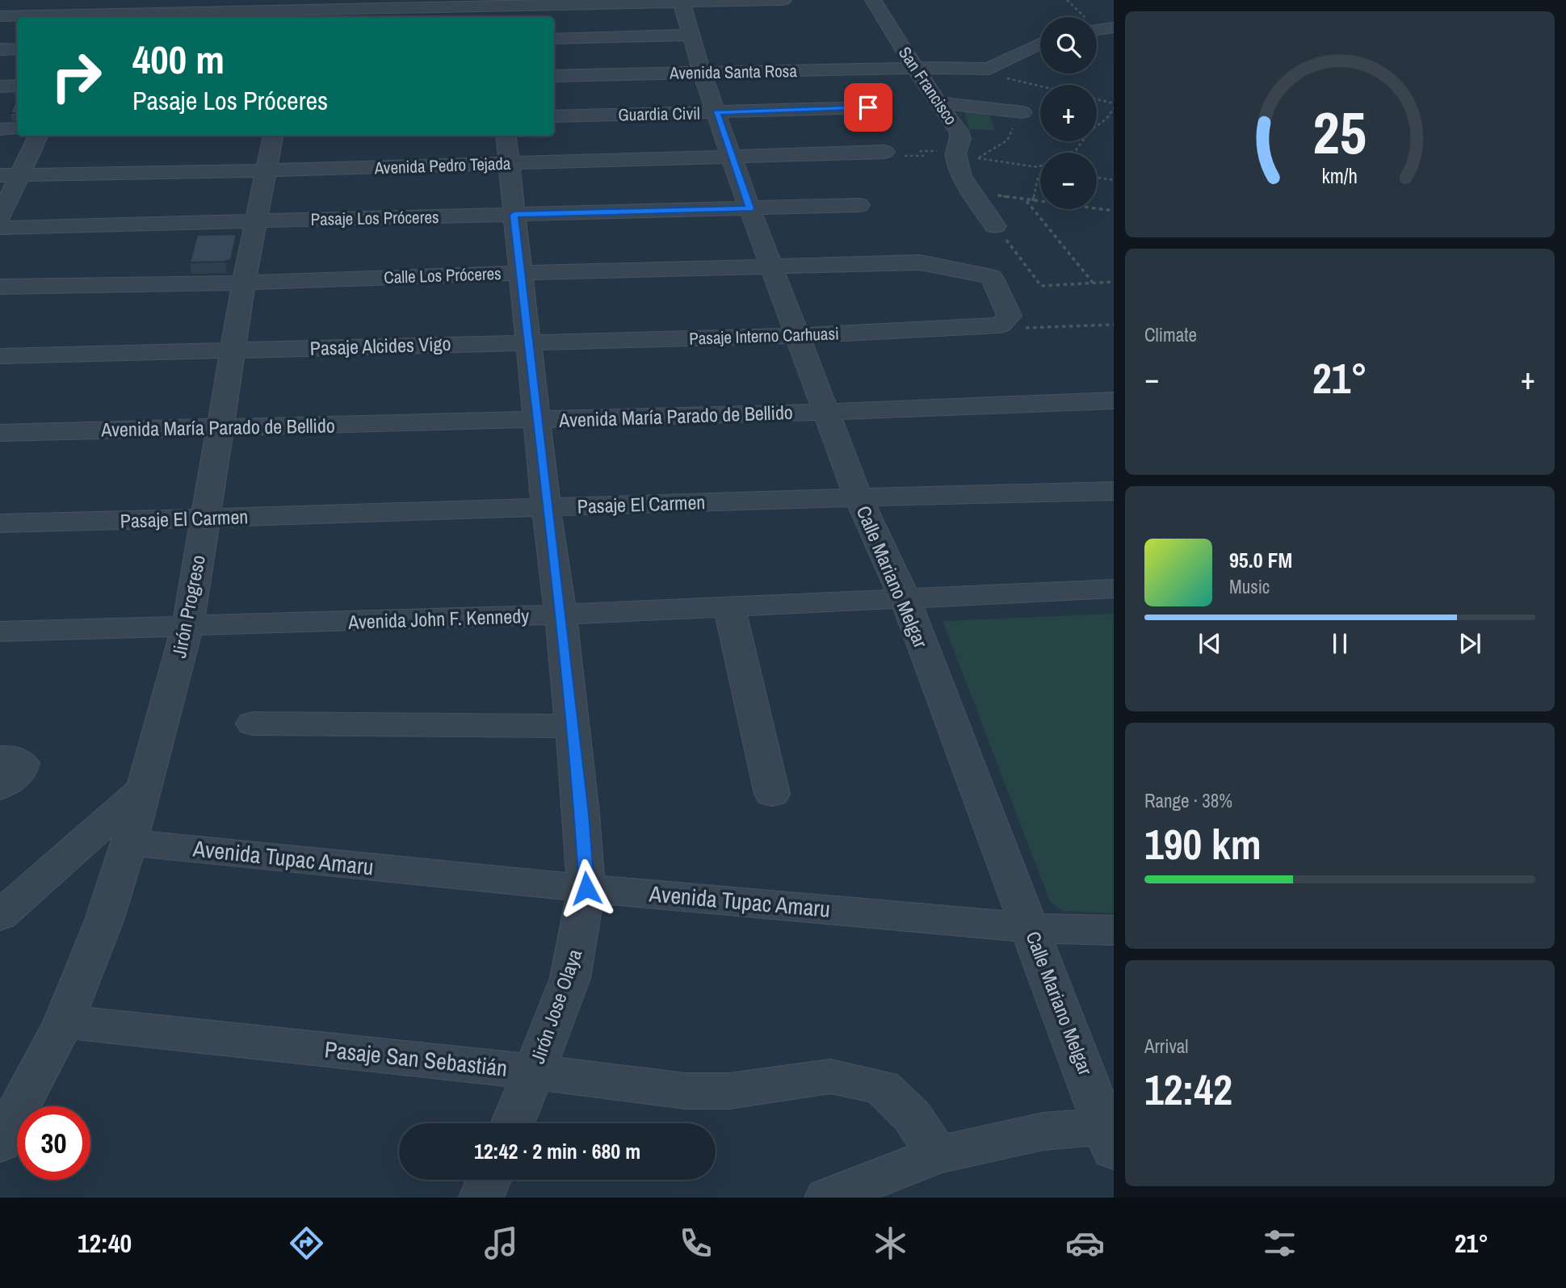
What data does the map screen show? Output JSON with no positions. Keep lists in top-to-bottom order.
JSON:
{
  "streets": {
    "street": [
      "Avenida Santa Rosa",
      "San Francisco",
      "Guardia Civil",
      "Avenida Pedro Tejada",
      "Pasaje Los Próceres",
      "Calle Los Próceres",
      "Pasaje Interno Carhuasi",
      "Pasaje Alcides Vigo",
      "Avenida María Parado de Bellido",
      "Pasaje El Carmen",
      "Calle Mariano Melgar",
      "Jirón Progreso",
      "Avenida John F. Kennedy",
      "Avenida Tupac Amaru",
      "Jirón Jose Olaya",
      "Pasaje San Sebastián"
    ]
  },
  "crossings": [
    ["Avenida Santa Rosa", "San Francisco"],
    ["Avenida Santa Rosa", "Calle Mariano Melgar"],
    ["Guardia Civil", "Calle Mariano Melgar"],
    ["Avenida Pedro Tejada", "Calle Mariano Melgar"],
    ["Avenida Pedro Tejada", "Jirón Progreso"],
    ["Avenida Pedro Tejada", "Jirón Jose Olaya"],
    ["Pasaje Los Próceres", "Calle Mariano Melgar"],
    ["Pasaje Los Próceres", "Jirón Progreso"],
    ["Pasaje Los Próceres", "Jirón Jose Olaya"],
    ["Calle Los Próceres", "Pasaje Interno Carhuasi"],
    ["Calle Los Próceres", "Calle Mariano Melgar"],
    ["Calle Los Próceres", "Jirón Progreso"],
    ["Calle Los Próceres", "Jirón Jose Olaya"],
    ["Pasaje Interno Carhuasi", "Pasaje Alcides Vigo"],
    ["Pasaje Interno Carhuasi", "Calle Mariano Melgar"],
    ["Pasaje Interno Carhuasi", "Jirón Jose Olaya"],
    ["Pasaje Alcides Vigo", "Jirón Progreso"],
    ["Pasaje Alcides Vigo", "Jirón Jose Olaya"],
    ["Avenida María Parado de Bellido", "Calle Mariano Melgar"],
    ["Avenida María Parado de Bellido", "Jirón Progreso"],
    ["Avenida María Parado de Bellido", "Jirón Jose Olaya"],
    ["Pasaje El Carmen", "Calle Mariano Melgar"],
    ["Pasaje El Carmen", "Jirón Progreso"],
    ["Pasaje El Carmen", "Jirón Jose Olaya"],
    ["Calle Mariano Melgar", "Avenida John F. Kennedy"],
    ["Calle Mariano Melgar", "Avenida Tupac Amaru"],
    ["Jirón Progreso", "Avenida John F. Kennedy"],
    ["Jirón Progreso", "Avenida Tupac Amaru"],
    ["Jirón Progreso", "Pasaje San Sebastián"],
    ["Avenida John F. Kennedy", "Jirón Jose Olaya"],
    ["Avenida Tupac Amaru", "Jirón Jose Olaya"],
    ["Jirón Jose Olaya", "Pasaje San Sebastián"]
  ],
  "page": {
    "map_buttons": ["+", "−"],
    "turn": ["400 m", "Pasaje Los Próceres"],
    "tile": [
      "Climate",
      ["Range · 38%", "190 km"],
      ["Arrival", "12:42"]
    ],
    "heat": ["−", "21°", "+"],
    "song": ["95.0 FM", "Music"],
    "limit": "30",
    "trip": "12:42 · 2 min · 680 m",
    "tabs": ["12:40", "21°"],
    "gauge": ["25", "km/h"]
  }
}
